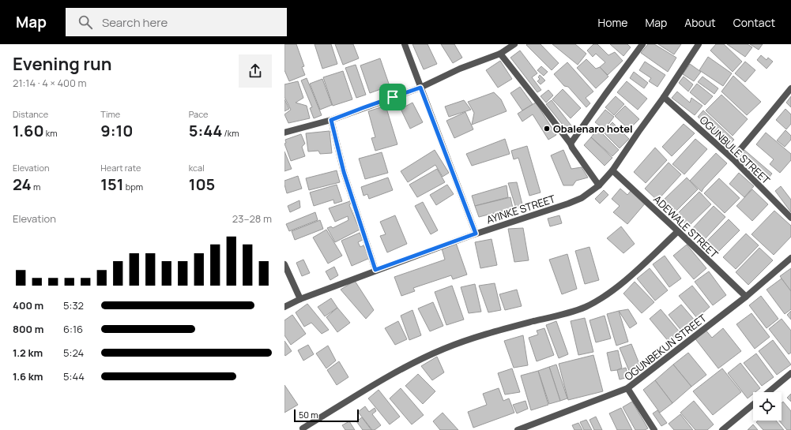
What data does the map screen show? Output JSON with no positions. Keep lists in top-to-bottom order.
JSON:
{
  "streets": {
    "street": [
      "OGUNBULE STREET",
      "AYINKE STREET",
      "ADEWALE STREET",
      "OGUNBEKUN STREET"
    ]
  },
  "crossings": [
    ["OGUNBULE STREET", "AYINKE STREET"],
    ["AYINKE STREET", "ADEWALE STREET"],
    ["ADEWALE STREET", "OGUNBEKUN STREET"]
  ],
  "places": ["Obalenaro hotel"],
  "scale_bar": "50 m",
  "page": {
    "header": "Map",
    "search": "Search here",
    "nav": [
      "Home",
      "Map",
      "About",
      "Contact"
    ],
    "heading": ["Evening run", "21:14 · 4 × 400 m"],
    "stats": [
      ["Distance", "1.60 km"],
      ["Time", "9:10"],
      ["Pace", "5:44 /km"],
      ["Elevation", "24 m"],
      ["Heart rate", "151 bpm"],
      ["kcal", "105"]
    ],
    "chart": ["Elevation", "23–28 m"],
    "list": [
      {
        "name": "400 m",
        "note": "5:32"
      },
      {
        "name": "800 m",
        "note": "6:16"
      },
      {
        "name": "1.2 km",
        "note": "5:24"
      },
      {
        "name": "1.6 km",
        "note": "5:44"
      }
    ],
    "scale": "50 m"
  }
}
